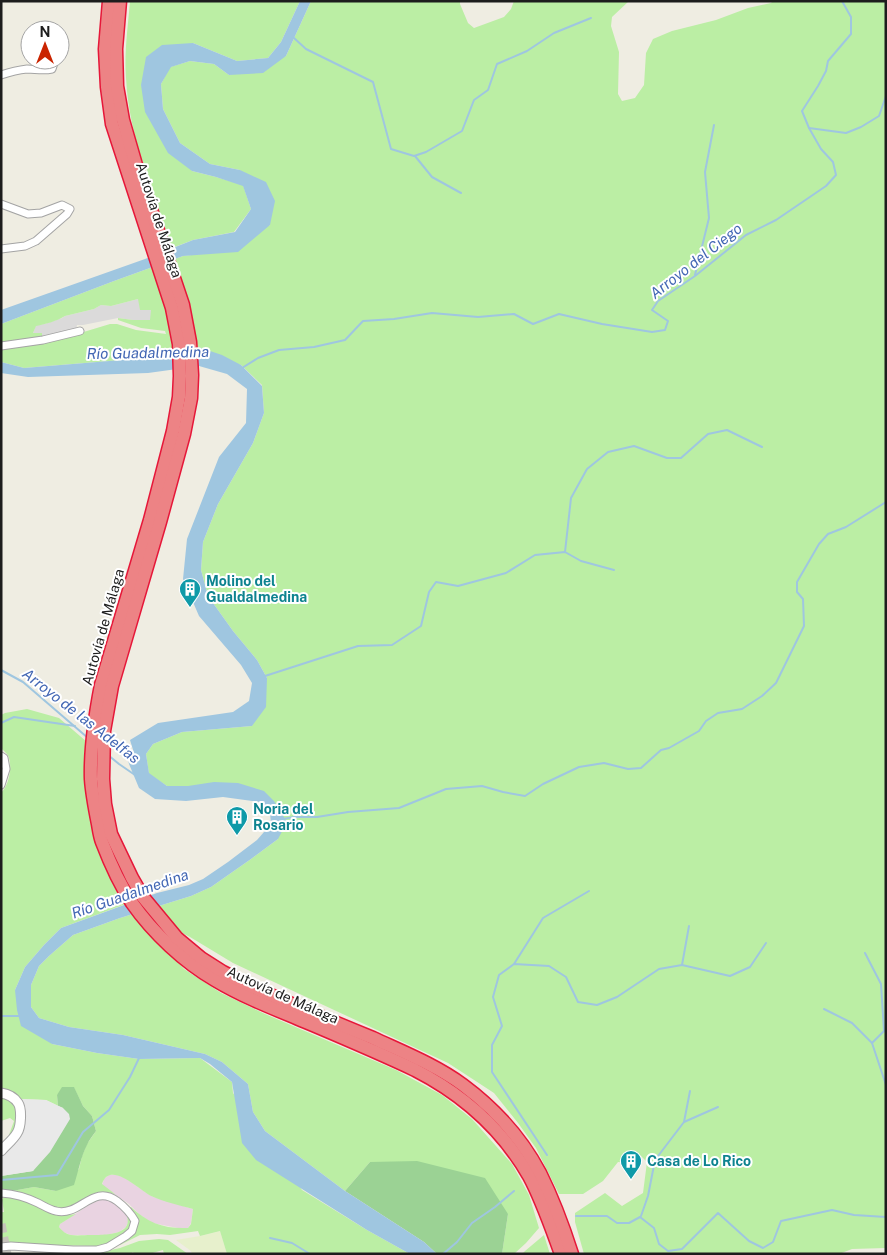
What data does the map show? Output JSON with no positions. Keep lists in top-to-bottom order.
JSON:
{
  "streets": {
    "highway": ["Autovía de Málaga"]
  },
  "water": ["Arroyo del Ciego", "Río Guadalmedina", "Arroyo de las Adelfas"],
  "places": {
    "building": ["Molino del Gualdalmedina", "Noria del Rosario", "Casa de Lo Rico"]
  },
  "north": "top"
}
